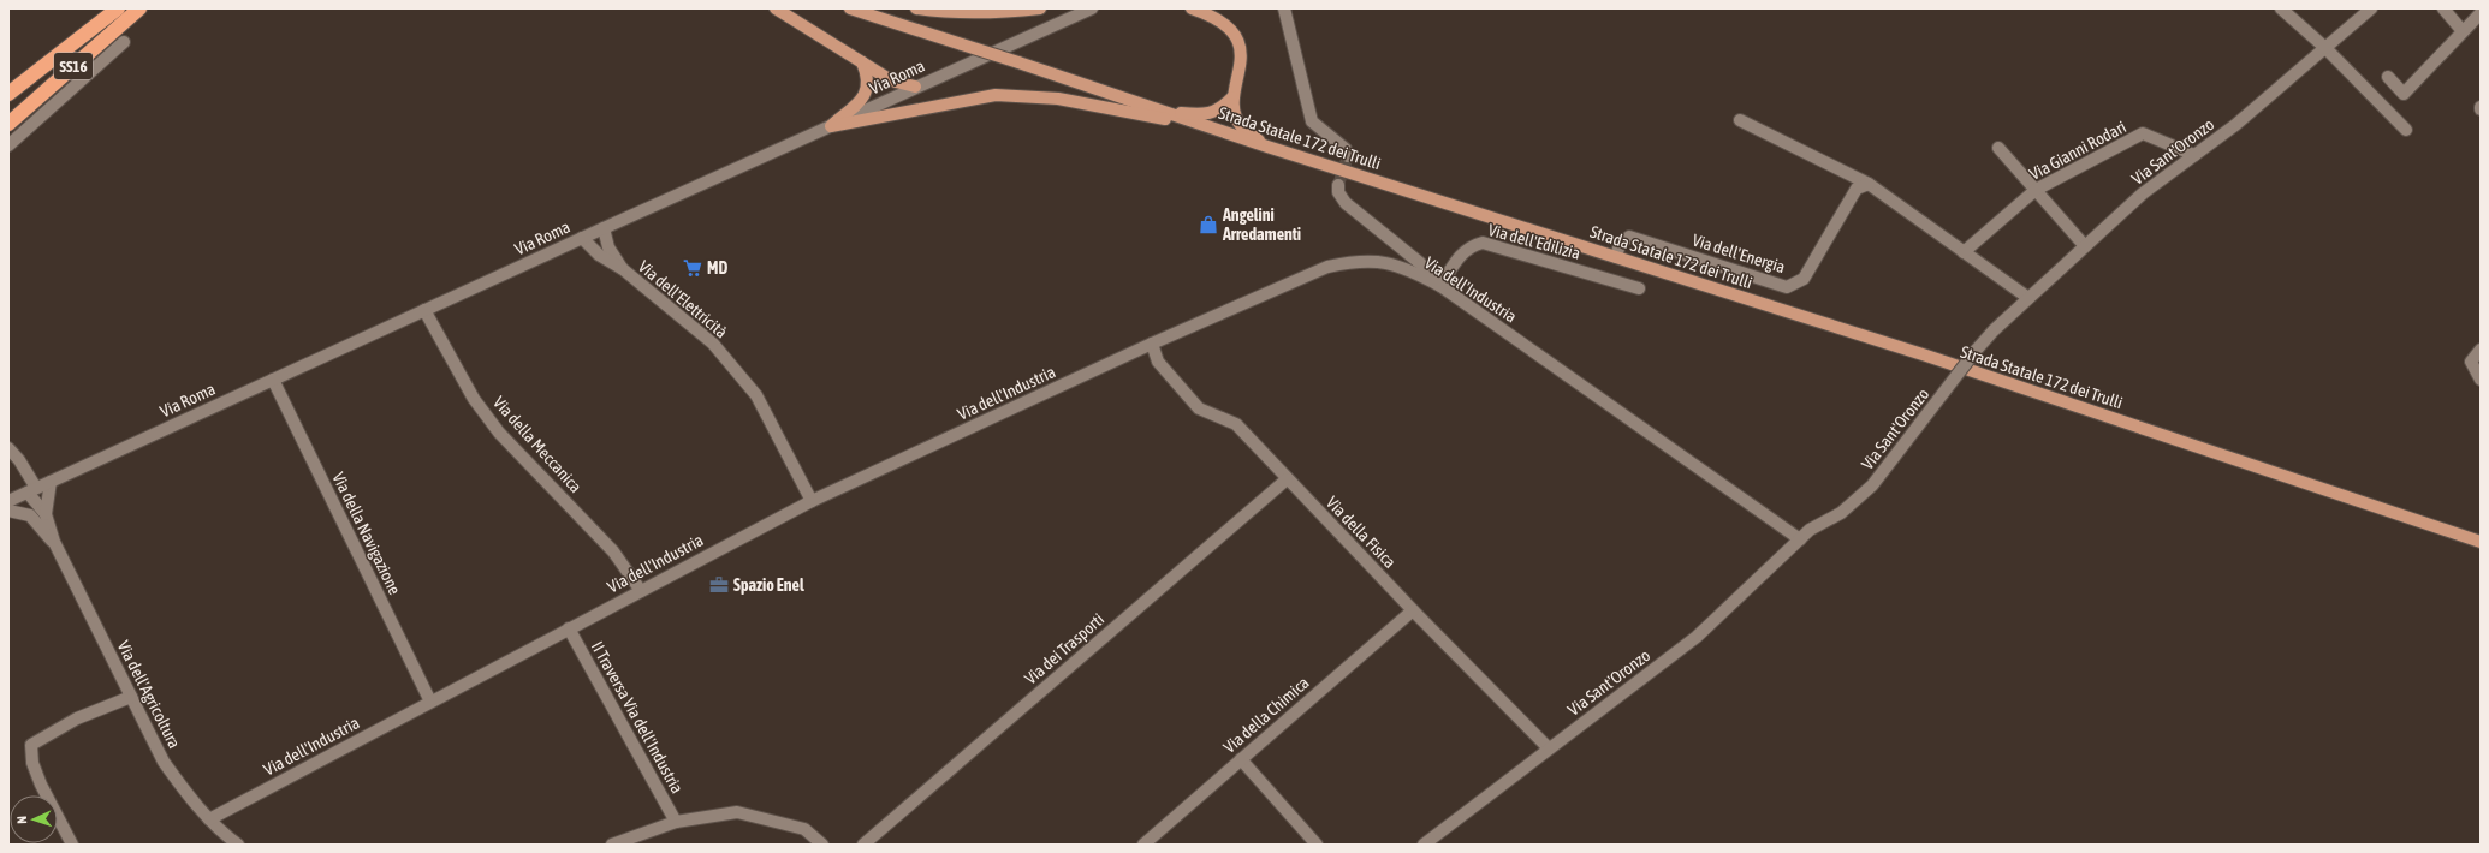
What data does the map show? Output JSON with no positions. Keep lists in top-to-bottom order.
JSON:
{
  "streets": {
    "highway": ["SS16"],
    "main road": ["Strada Statale 172 dei Trulli"],
    "street": [
      "Via Roma",
      "Via Gianni Rodari",
      "Via Sant'Oronzo",
      "Via dell'Edilizia",
      "Via dell'Energia",
      "Via dell'Industria",
      "Via dell'Elettricità",
      "Via della Meccanica",
      "Via della Fisica",
      "Via della Navigazione",
      "Via dei Trasporti",
      "Via dell'Agricoltura",
      "Via della Chimica",
      "II Traversa Via dell'Industria"
    ]
  },
  "crossings": [
    ["Via Roma", "Via dell'Elettricità"],
    ["Via Roma", "Via della Meccanica"],
    ["Via Roma", "Via della Navigazione"],
    ["Via Roma", "Via dell'Agricoltura"],
    ["Strada Statale 172 dei Trulli", "Via dell'Energia"],
    ["Via Gianni Rodari", "Via Sant'Oronzo"],
    ["Via Sant'Oronzo", "Via dell'Industria"],
    ["Via Sant'Oronzo", "Via della Fisica"],
    ["Via dell'Edilizia", "Via dell'Industria"],
    ["Via dell'Industria", "Via dell'Elettricità"],
    ["Via dell'Industria", "Via della Meccanica"],
    ["Via dell'Industria", "Via della Fisica"],
    ["Via dell'Industria", "Via della Navigazione"],
    ["Via dell'Industria", "Via dell'Agricoltura"],
    ["Via dell'Industria", "II Traversa Via dell'Industria"],
    ["Via della Fisica", "Via dei Trasporti"],
    ["Via della Fisica", "Via della Chimica"]
  ],
  "places": {
    "shop": ["Angelini Arredamenti"],
    "supermarket": ["MD"],
    "office": ["Spazio Enel"]
  },
  "north": "left"
}
